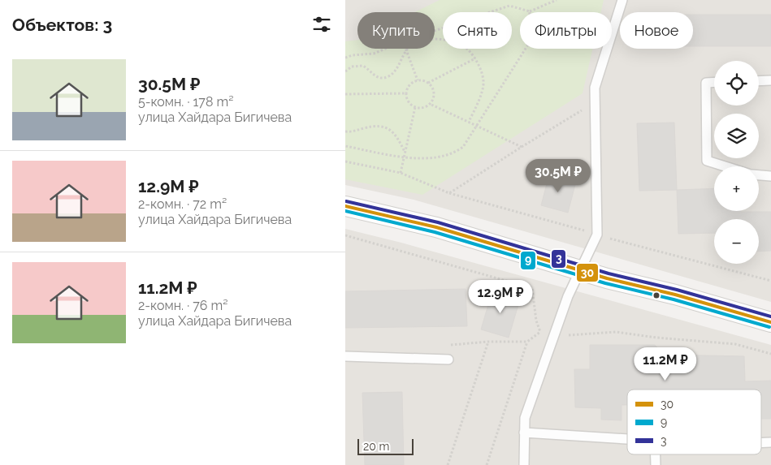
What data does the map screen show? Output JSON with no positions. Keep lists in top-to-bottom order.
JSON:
{
  "lines": ["transit line 3", "transit line 30", "transit line 9"],
  "legend": ["30", "9", "3"],
  "scale_bar": "20 m",
  "page": {
    "heading": "Объектов: 3",
    "chip": [
      "Купить",
      "Снять",
      "Фильтры",
      "Новое"
    ],
    "list": [
      {
        "name": "30.5M ₽",
        "note": "5-комн. · 178 m² · улица Хайдара Бигичева"
      },
      {
        "name": "12.9M ₽",
        "note": "2-комн. · 72 m² · улица Хайдара Бигичева"
      },
      {
        "name": "11.2M ₽",
        "note": "2-комн. · 76 m² · улица Хайдара Бигичева"
      }
    ],
    "map_buttons": ["+", "−"],
    "price": ["30.5M ₽", "12.9M ₽", "11.2M ₽"],
    "scale": "20 m"
  }
}
